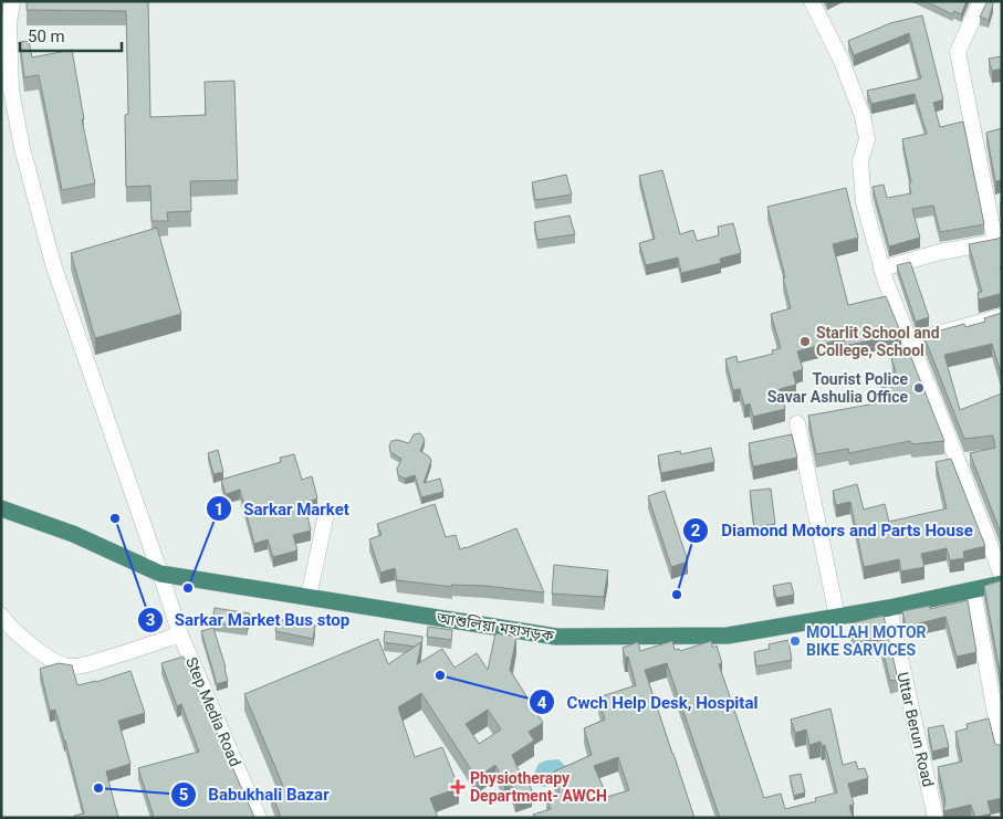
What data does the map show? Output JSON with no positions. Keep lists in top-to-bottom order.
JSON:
{
  "streets": {
    "highway": ["আশুলিয়া মহাসড়ক"],
    "street": ["Step Media Road", "Uttar Berun Road"]
  },
  "crossings": [
    ["আশুলিয়া মহাসড়ক", "Step Media Road"],
    ["আশুলিয়া মহাসড়ক", "Uttar Berun Road"]
  ],
  "places": {
    "other": [
      "Starlit School and College, School",
      "Tourist Police Savar Ashulia Office",
      "Sarkar Market Bus stop",
      "Sarkar Market",
      "Diamond Motors and Parts House",
      "MOLLAH MOTOR BIKE SARVICES",
      "Cwch Help Desk, Hospital",
      "Babukhali Bazar"
    ],
    "health": ["Physiotherapy Department- AWCH"]
  },
  "scale_bar": "50 m"
}
